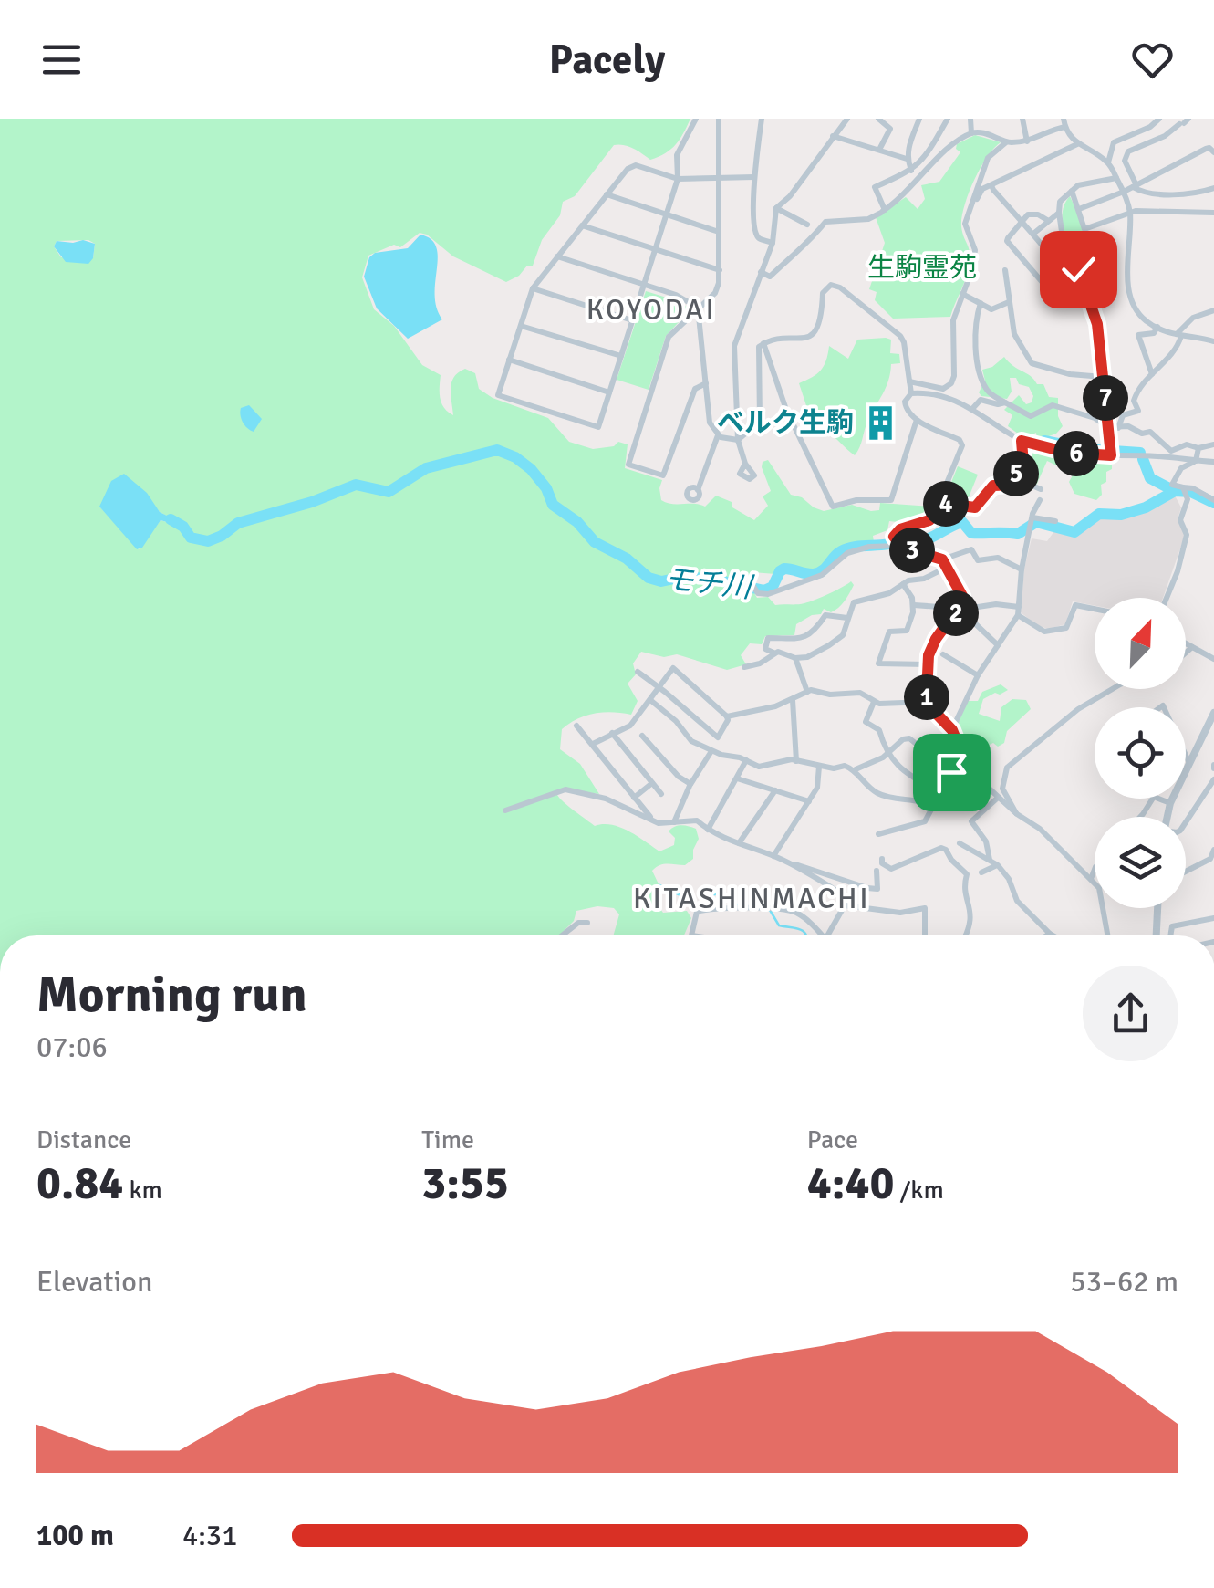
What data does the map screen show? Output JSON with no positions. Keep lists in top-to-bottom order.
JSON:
{
  "districts": ["KOYODAI", "KITASHINMACHI"],
  "water": ["モチ川"],
  "parks": ["生駒霊苑"],
  "places": {
    "building": ["ベルク生駒"]
  },
  "north": "top right",
  "page": {
    "header": "Pacely",
    "pins": [
      "7",
      "6",
      "5",
      "4",
      "3",
      "2",
      "1"
    ],
    "heading": ["Morning run", "07:06"],
    "stats": [
      ["Distance", "0.84 km"],
      ["Time", "3:55"],
      ["Pace", "4:40 /km"]
    ],
    "chart": ["Elevation", "53–62 m"],
    "list": [
      {
        "name": "100 m",
        "note": "4:31"
      }
    ]
  }
}
